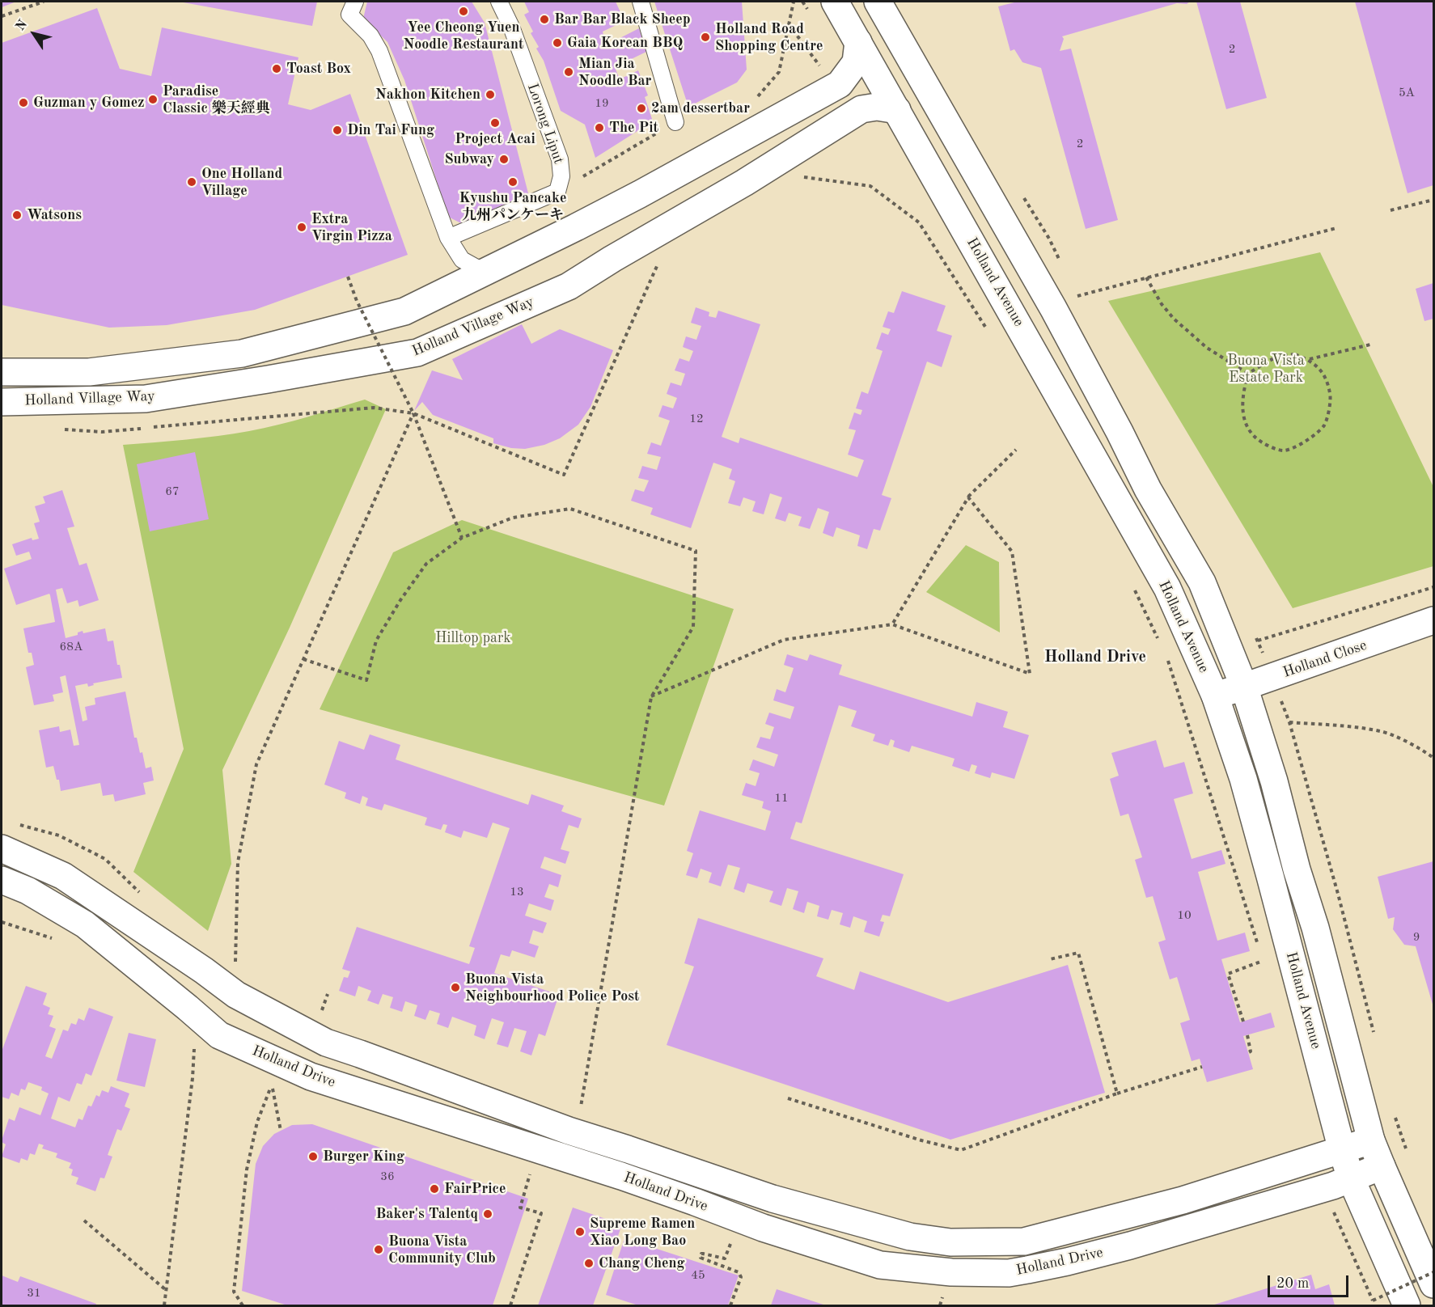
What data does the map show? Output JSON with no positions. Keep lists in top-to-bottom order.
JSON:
{
  "streets": {
    "street": [
      "Holland Avenue",
      "Holland Village Way",
      "Holland Close",
      "Holland Drive"
    ],
    "lane": ["Lorong Liput"]
  },
  "crossings": [
    ["Holland Avenue", "Holland Village Way"],
    ["Holland Avenue", "Holland Close"],
    ["Holland Avenue", "Holland Drive"]
  ],
  "districts": ["Holland Drive"],
  "parks": ["Buona Vista Estate Park", "Hilltop park"],
  "places": [
    "Yee Cheong Yuen Noodle Restaurant",
    "Bar Bar Black Sheep",
    "Holland Road Shopping Centre",
    "Gaia Korean BBQ",
    "Toast Box",
    "Mian Jia Noodle Bar",
    "Nakhon Kitchen",
    "Paradise Classic 樂天經典",
    "Guzman y Gomez",
    "2am dessertbar",
    "Project Acai",
    "The Pit",
    "Din Tai Fung",
    "Subway",
    "One Holland Village",
    "Kyushu Pancake 九州パンケーキ",
    "Watsons",
    "Extra Virgin Pizza",
    "Buona Vista Neighbourhood Police Post",
    "Burger King",
    "FairPrice",
    "Baker's Talentq",
    "Supreme Ramen Xiao Long Bao",
    "Buona Vista Community Club",
    "Chang Cheng"
  ],
  "house_numbers": [
    "2",
    "5A",
    "19",
    "2",
    "12",
    "67",
    "68A",
    "11",
    "13",
    "10",
    "9",
    "36",
    "45",
    "31"
  ],
  "scale_bar": "20 m",
  "north": "top left"
}
